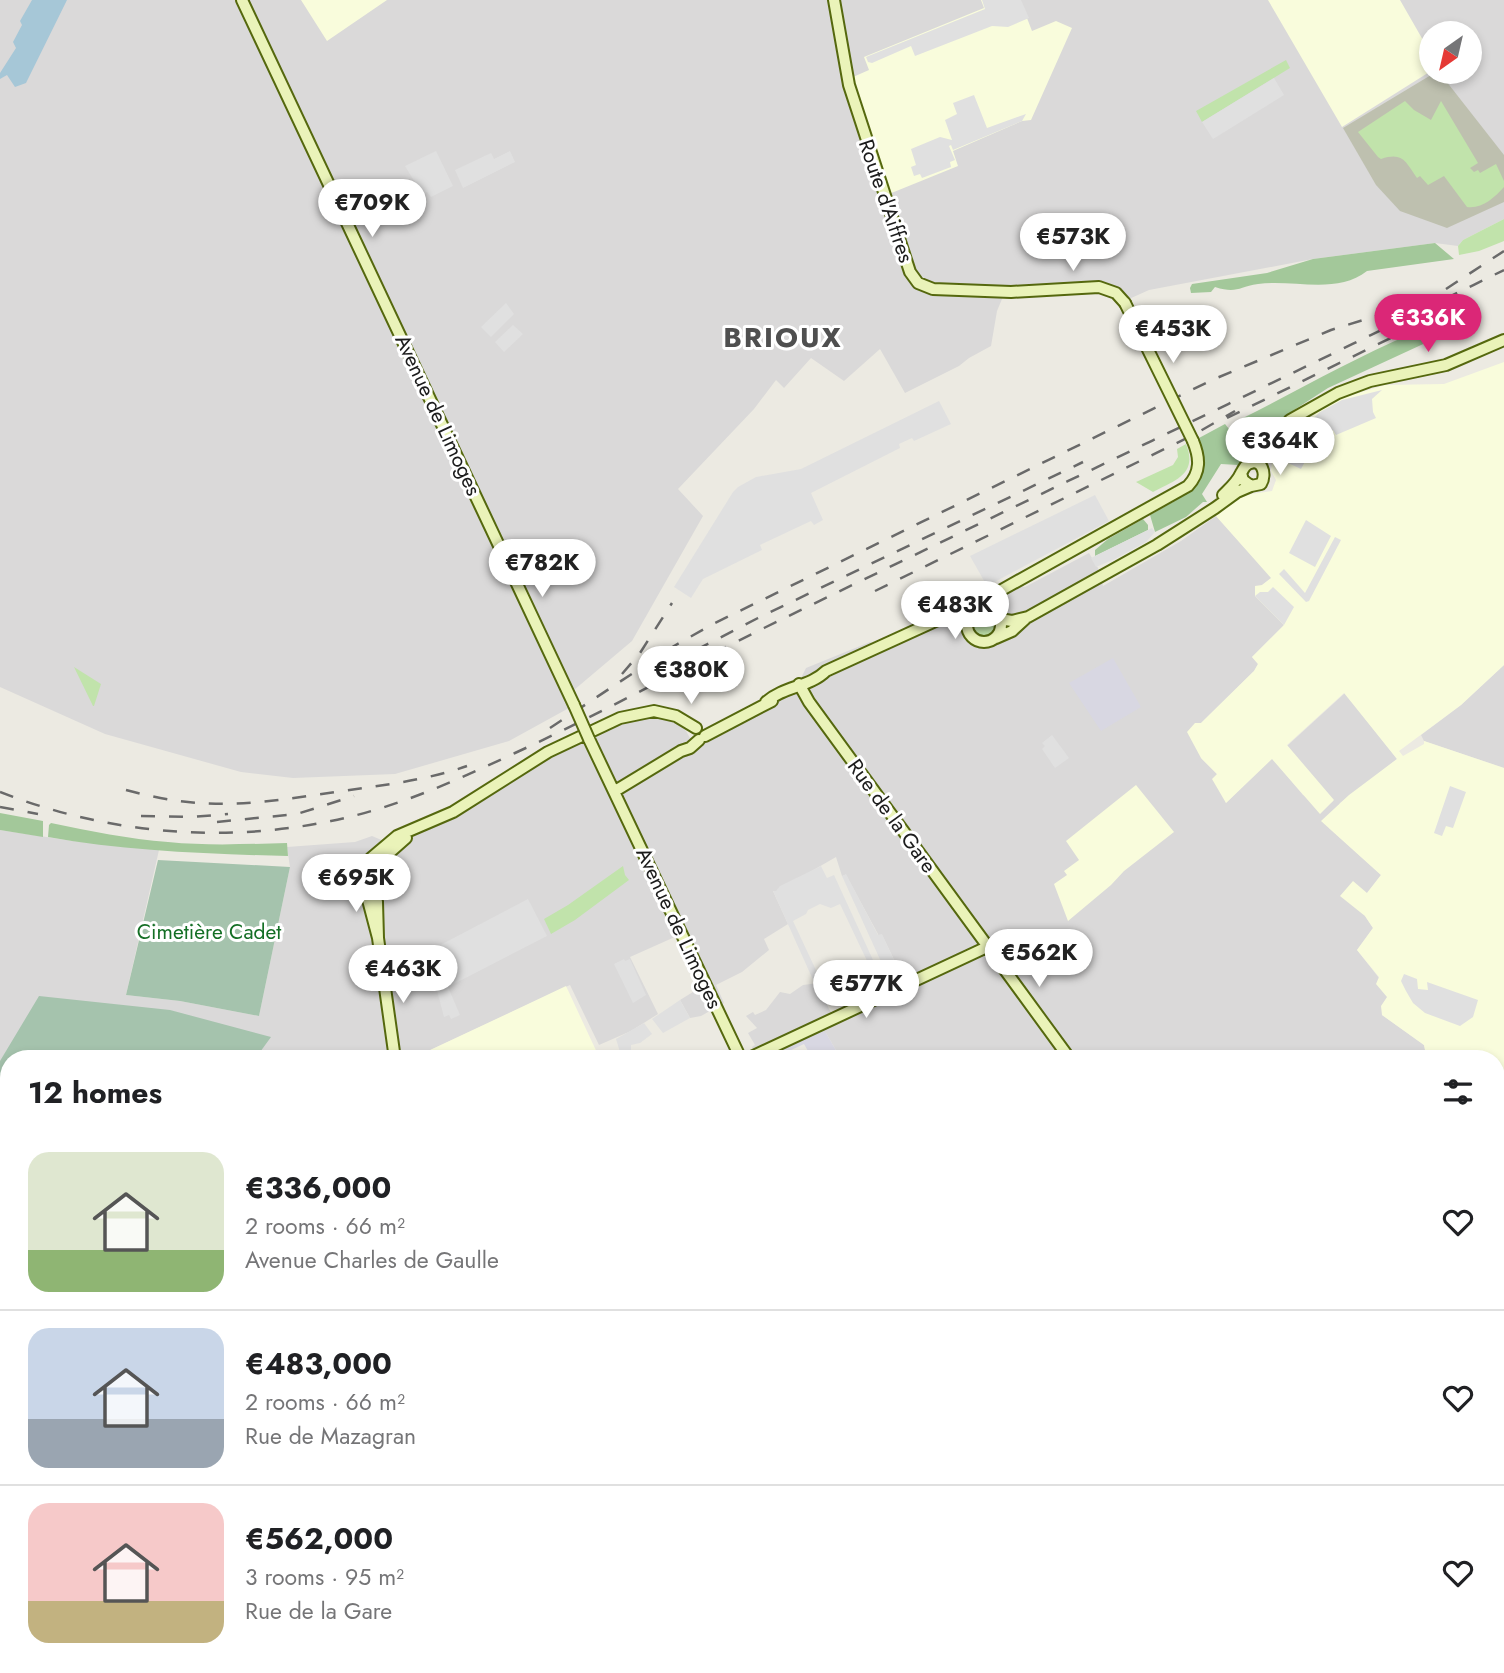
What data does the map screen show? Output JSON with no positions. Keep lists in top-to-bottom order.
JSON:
{
  "streets": {
    "main road": ["Route d'Aiffres", "Avenue de Limoges", "Rue de la Gare"]
  },
  "districts": ["BRIOUX"],
  "parks": ["Cimetière Cadet"],
  "north": "bottom left",
  "page": {
    "price": [
      "€709K",
      "€573K",
      "€336K",
      "€453K",
      "€364K",
      "€782K",
      "€483K",
      "€380K",
      "€695K",
      "€562K",
      "€463K",
      "€577K"
    ],
    "heading": "12 homes",
    "list": [
      {
        "name": "€336,000",
        "note": "2 rooms · 66 m² · Avenue Charles de Gaulle"
      },
      {
        "name": "€483,000",
        "note": "2 rooms · 66 m² · Rue de Mazagran"
      },
      {
        "name": "€562,000",
        "note": "3 rooms · 95 m² · Rue de la Gare"
      }
    ]
  }
}
